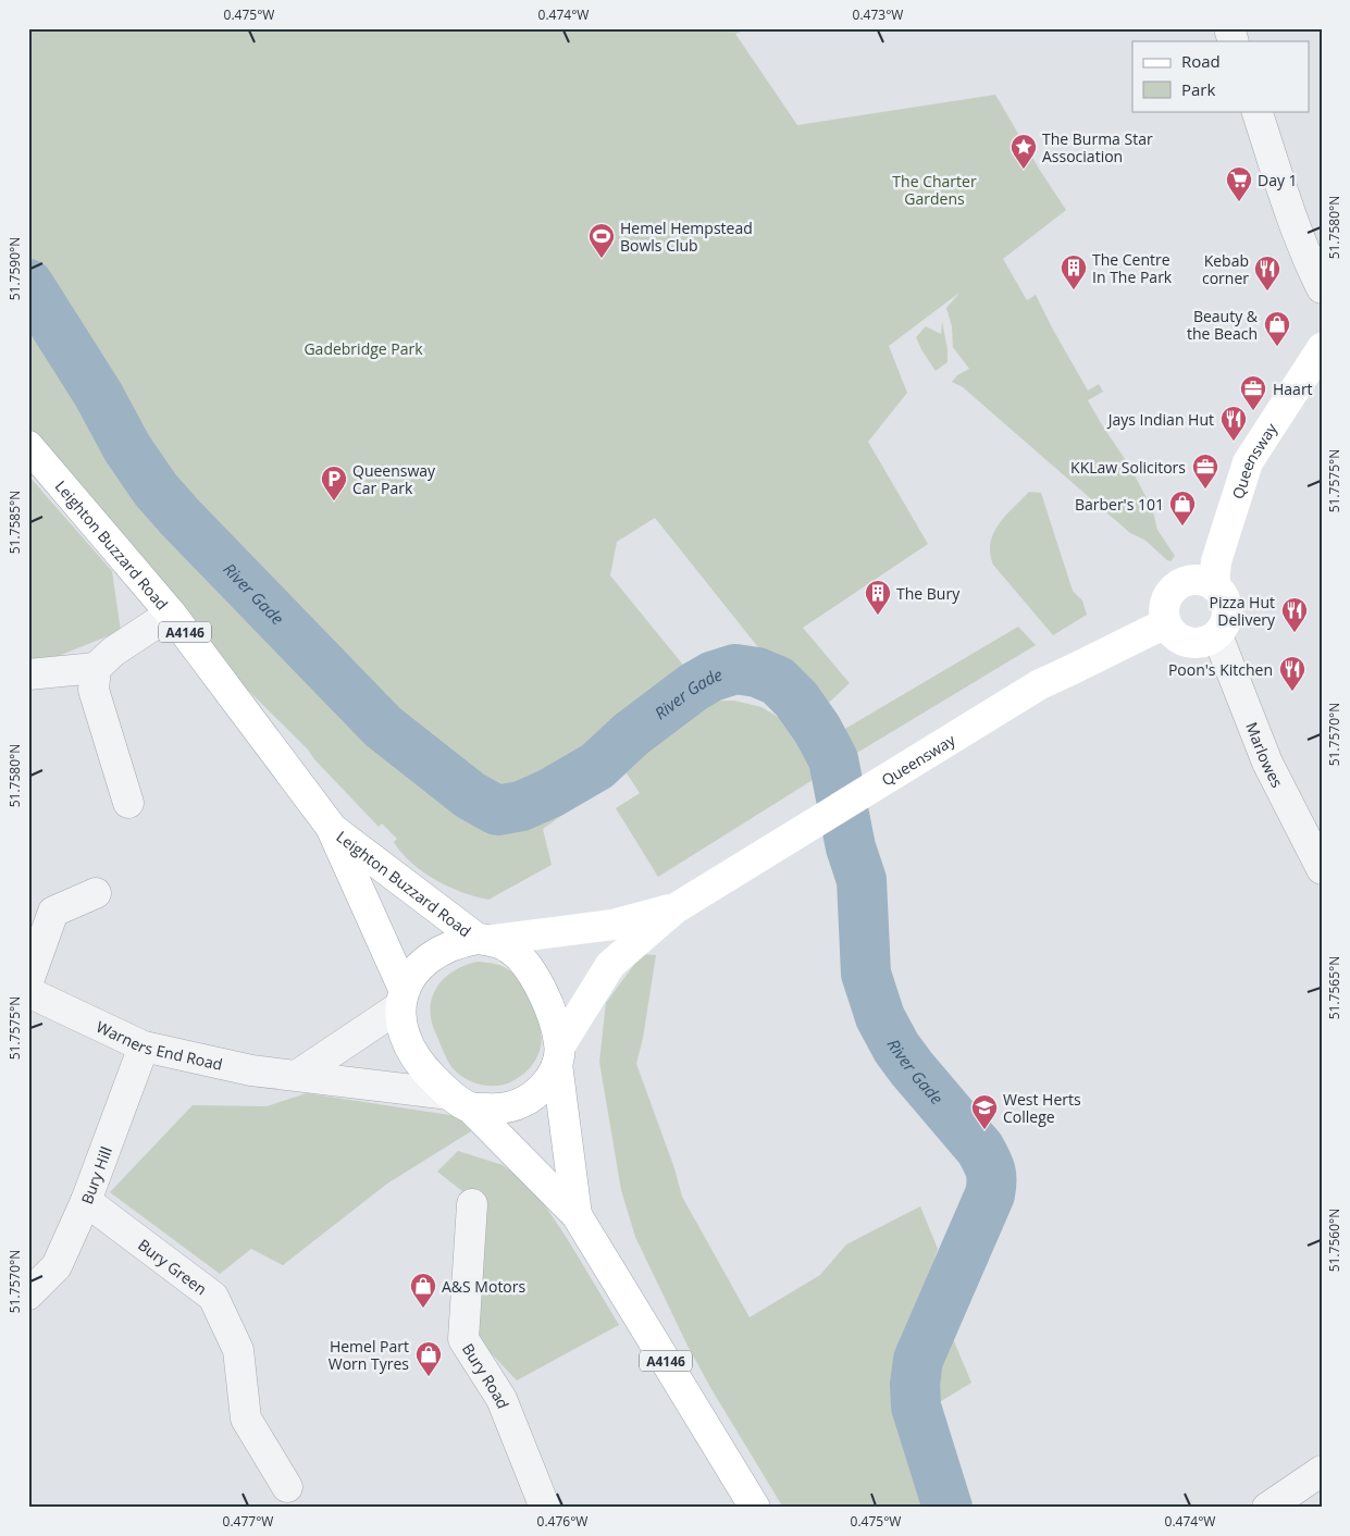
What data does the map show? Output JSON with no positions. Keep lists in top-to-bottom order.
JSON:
{
  "streets": {
    "main road": ["Queensway", "Leighton Buzzard Road", "A4146"],
    "street": [
      "Marlowes",
      "Warners End Road",
      "Bury Hill",
      "Bury Green",
      "Bury Road"
    ]
  },
  "crossings": [
    ["Queensway", "Leighton Buzzard Road"],
    ["Queensway", "A4146"],
    ["Queensway", "Marlowes"],
    ["Queensway", "Warners End Road"],
    ["Leighton Buzzard Road", "A4146"],
    ["Leighton Buzzard Road", "Warners End Road"],
    ["A4146", "Warners End Road"],
    ["Warners End Road", "Bury Hill"],
    ["Bury Hill", "Bury Green"]
  ],
  "water": ["River Gade"],
  "parks": ["The Charter Gardens", "Gadebridge Park"],
  "places": {
    "place": ["The Burma Star Association"],
    "supermarket": ["Day 1"],
    "sports": ["Hemel Hempstead Bowls Club"],
    "building": ["The Centre In The Park", "The Bury"],
    "restaurant": [
      "Kebab corner",
      "Jays Indian Hut",
      "Pizza Hut Delivery",
      "Poon's Kitchen"
    ],
    "shop": [
      "Beauty & the Beach",
      "Barber's 101",
      "A&S Motors",
      "Hemel Part Worn Tyres"
    ],
    "office": ["Haart", "KKLaw Solicitors"],
    "parking": ["Queensway Car Park"],
    "school or university": ["West Herts College"]
  },
  "legend": ["Road", "Park"],
  "coordinates": [
    "0.475°W",
    "0.474°W",
    "0.473°W",
    "51.7580°N",
    "51.7590°N",
    "51.7575°N",
    "51.7585°N",
    "51.7570°N",
    "51.7565°N",
    "51.7560°N",
    "0.477°W",
    "0.476°W"
  ]
}
